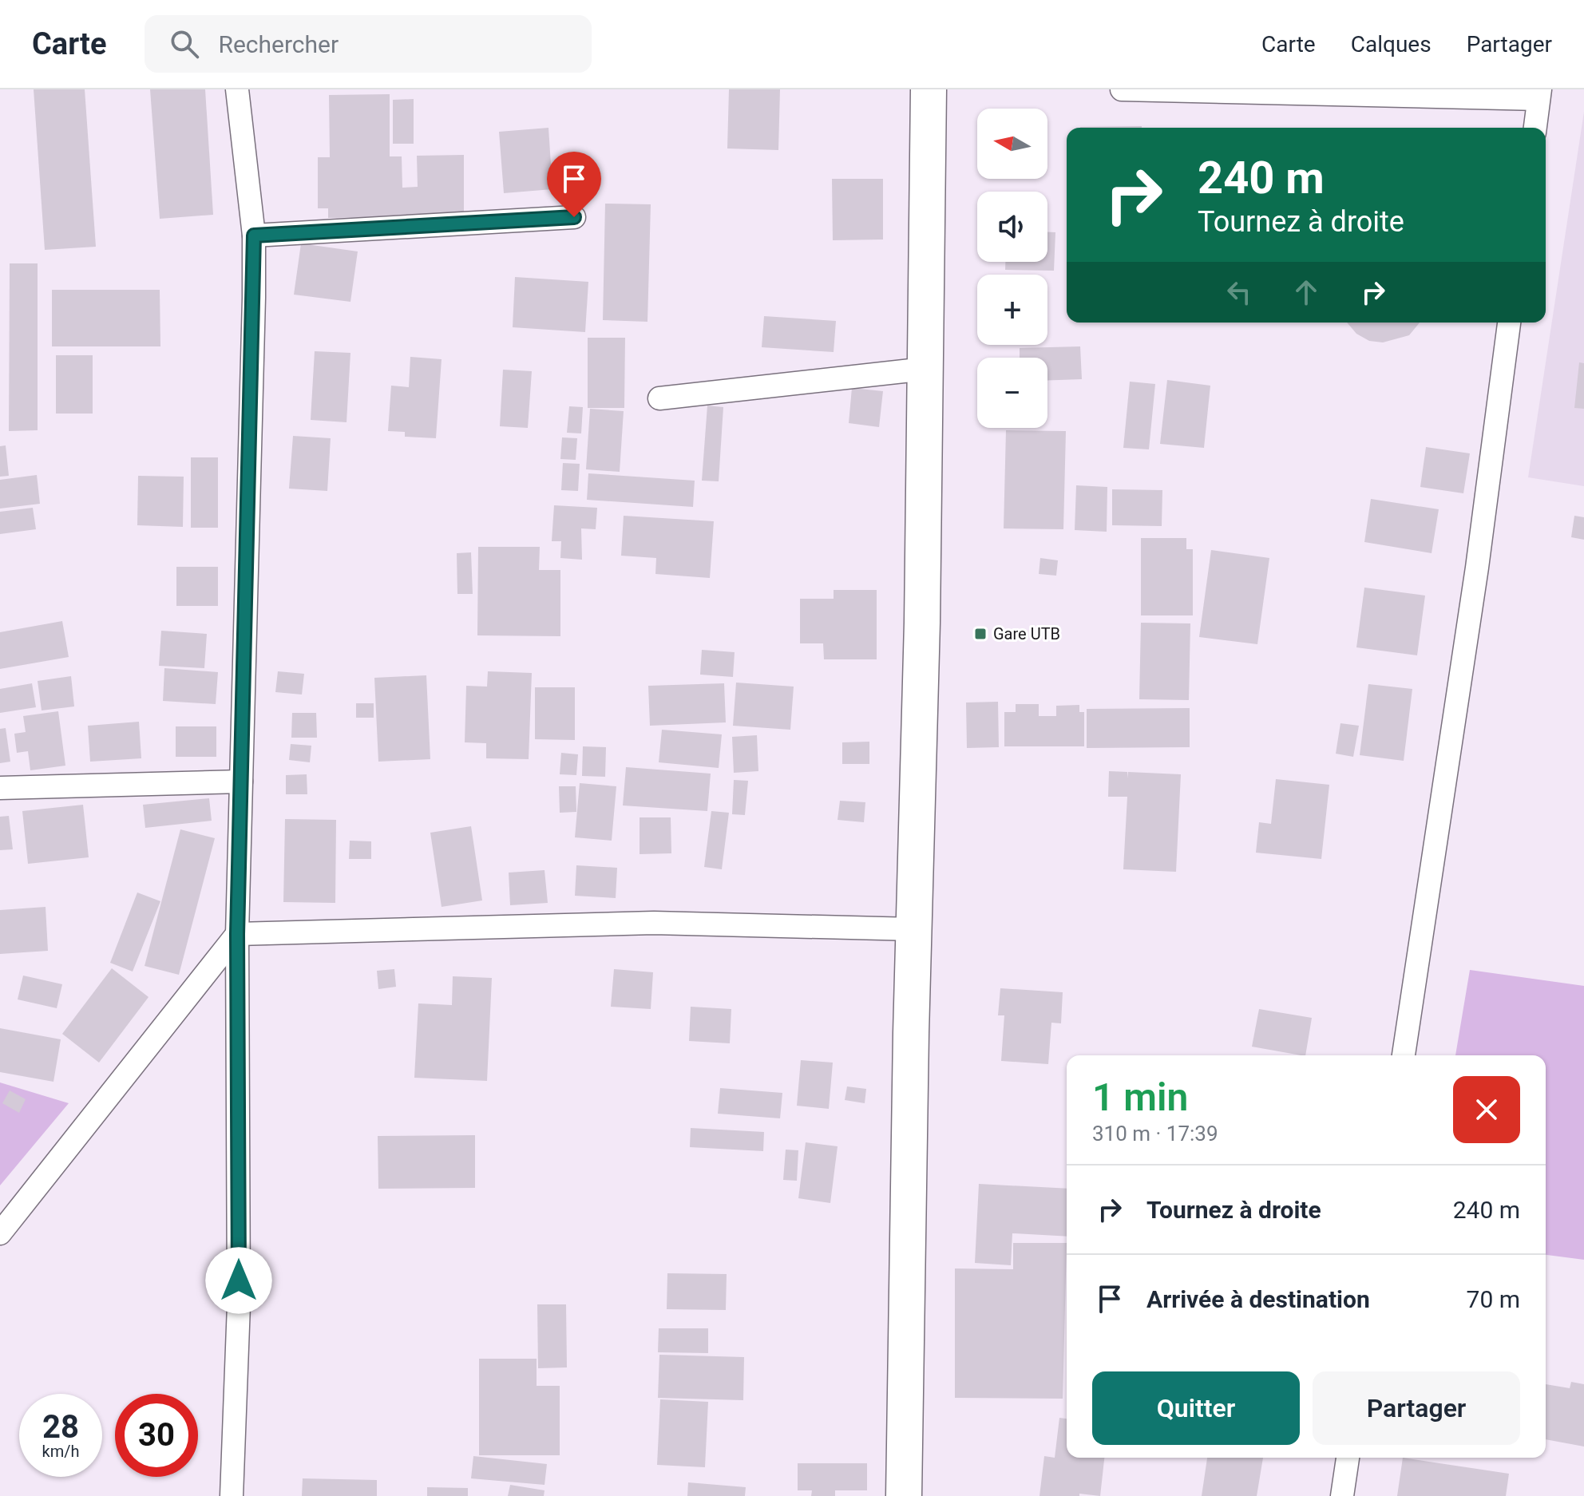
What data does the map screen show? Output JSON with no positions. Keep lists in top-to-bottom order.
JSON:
{
  "places": {
    "transit": ["Gare UTB"]
  },
  "north": "left",
  "page": {
    "header": "Carte",
    "search": "Rechercher",
    "nav": ["Carte", "Calques", "Partager"],
    "map_buttons": ["+", "−"],
    "turn": ["240 m", "Tournez à droite"],
    "heading": ["1 min", "310 m · 17:39"],
    "list": [
      {
        "name": "Tournez à droite",
        "value": "240 m"
      },
      {
        "name": "Arrivée à destination",
        "value": "70 m"
      }
    ],
    "buttons": ["Quitter", "Partager"],
    "speed": "28 km/h",
    "limit": "30"
  }
}
